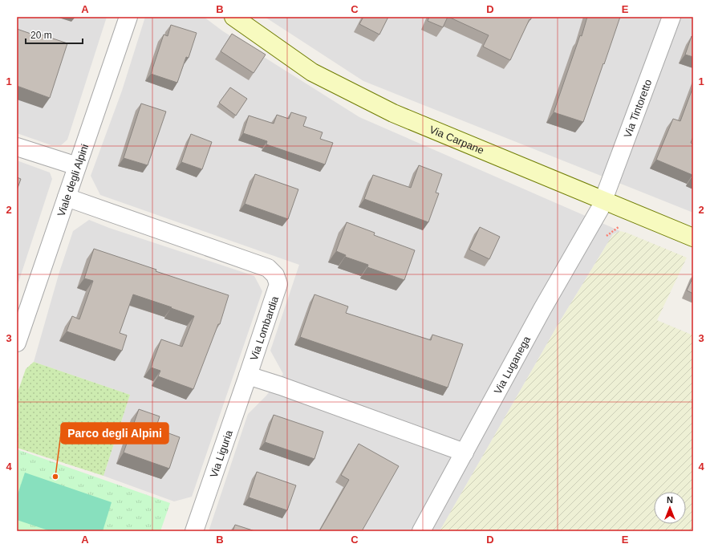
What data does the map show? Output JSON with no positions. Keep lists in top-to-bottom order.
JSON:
{
  "streets": {
    "street": [
      "Via Tintoretto",
      "Via Carpane",
      "Viale degli Alpini",
      "Via Lombardia",
      "Via Luganega",
      "Via Liguria"
    ]
  },
  "crossings": [
    ["Via Tintoretto", "Via Carpane"],
    ["Via Tintoretto", "Via Luganega"],
    ["Via Carpane", "Via Luganega"],
    ["Viale degli Alpini", "Via Lombardia"],
    ["Via Lombardia", "Via Liguria"]
  ],
  "places": ["Parco degli Alpini"],
  "scale_bar": "20 m",
  "north": "top",
  "grid": {
    "columns": [
      "A",
      "B",
      "C",
      "D",
      "E"
    ],
    "rows": [
      "1",
      "2",
      "3",
      "4"
    ]
  }
}
